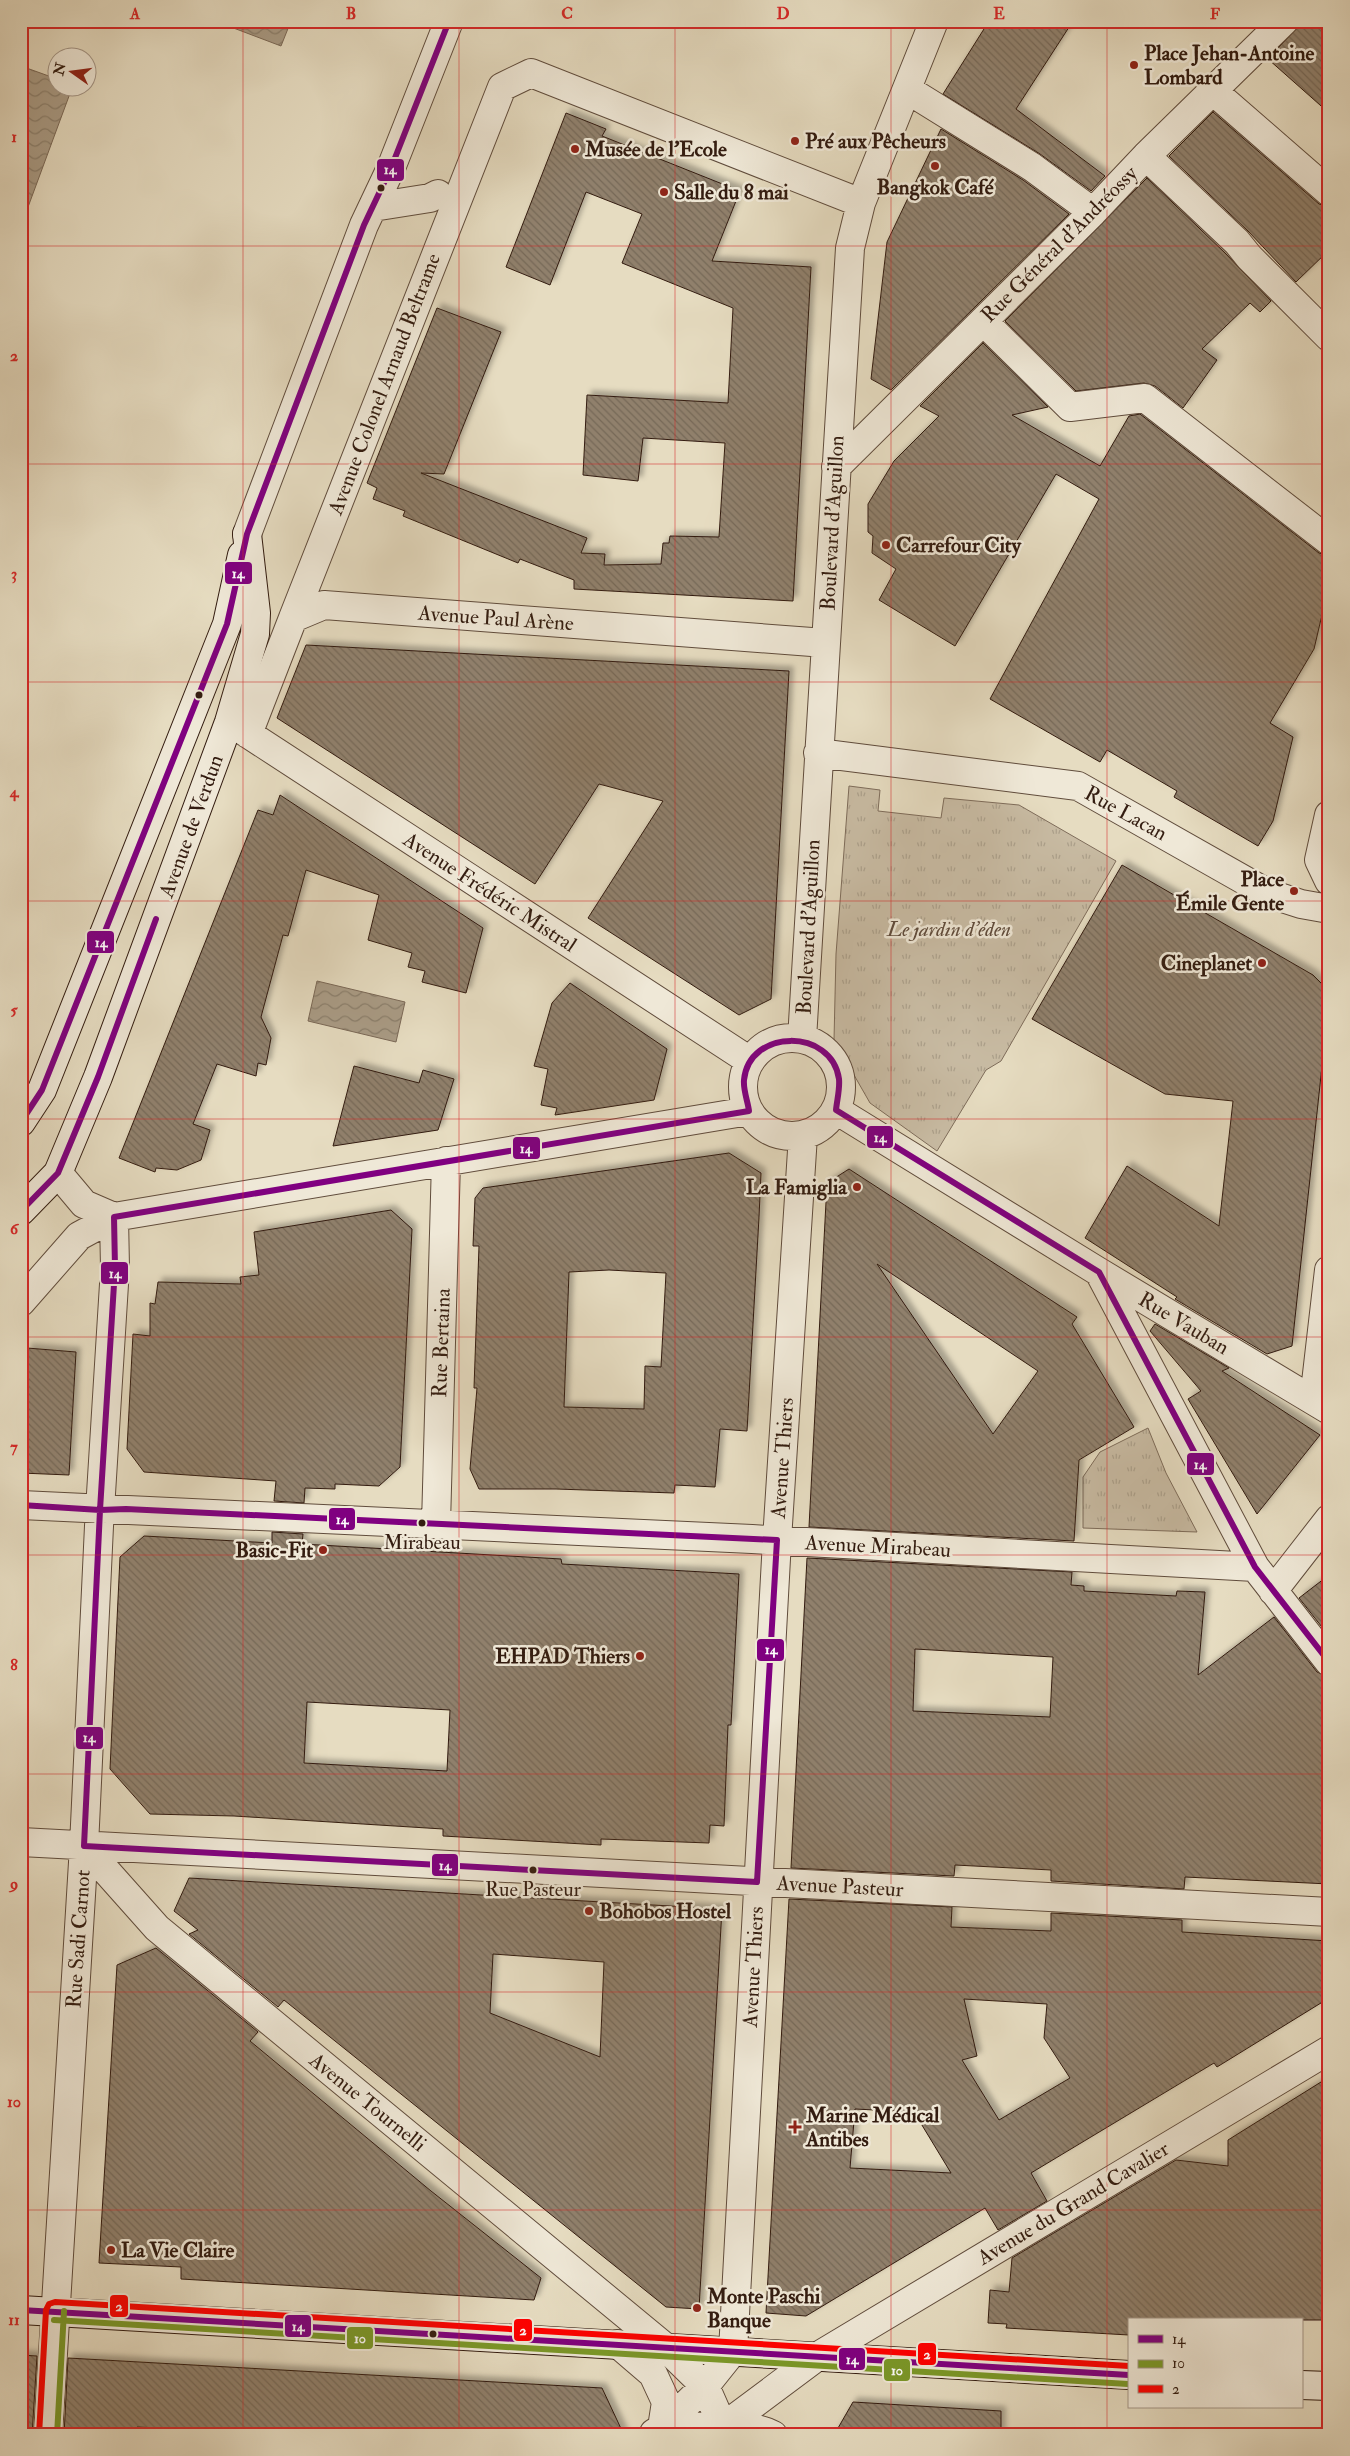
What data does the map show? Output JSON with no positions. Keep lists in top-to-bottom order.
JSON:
{
  "streets": {
    "street": [
      "Rue Général d'Andréossy",
      "Avenue Colonel Arnaud Beltrame",
      "Boulevard d'Aguillon",
      "Avenue Paul Arène",
      "Rue Lacan",
      "Avenue de Verdun",
      "Avenue Frédéric Mistral",
      "Rue Vauban",
      "Rue Bertaina",
      "Avenue Thiers",
      "Avenue Mirabeau",
      "Avenue Pasteur",
      "Rue Sadi Carnot",
      "Avenue Tournelli",
      "Avenue du Grand Cavalier"
    ]
  },
  "crossings": [
    ["Rue Général d'Andréossy", "Boulevard d'Aguillon"],
    ["Avenue Colonel Arnaud Beltrame", "Boulevard d'Aguillon"],
    ["Avenue Colonel Arnaud Beltrame", "Avenue Paul Arène"],
    ["Boulevard d'Aguillon", "Avenue Paul Arène"],
    ["Boulevard d'Aguillon", "Rue Lacan"],
    ["Boulevard d'Aguillon", "Avenue Frédéric Mistral"],
    ["Boulevard d'Aguillon", "Rue Vauban"],
    ["Boulevard d'Aguillon", "Avenue Thiers"],
    ["Avenue de Verdun", "Avenue Frédéric Mistral"],
    ["Avenue Frédéric Mistral", "Rue Vauban"],
    ["Avenue Frédéric Mistral", "Avenue Thiers"],
    ["Rue Vauban", "Avenue Thiers"],
    ["Rue Bertaina", "Avenue Mirabeau"],
    ["Avenue Thiers", "Avenue Mirabeau"],
    ["Avenue Thiers", "Avenue Pasteur"],
    ["Avenue Mirabeau", "Rue Sadi Carnot"],
    ["Avenue Pasteur", "Rue Sadi Carnot"],
    ["Avenue Pasteur", "Avenue Tournelli"],
    ["Rue Sadi Carnot", "Avenue Tournelli"]
  ],
  "parks": ["Le jardin d'éden"],
  "places": {
    "other": [
      "Place Jehan-Antoine Lombard",
      "Pré aux Pêcheurs",
      "Musée de l'Ecole",
      "Bangkok Café",
      "Salle du 8 mai",
      "Carrefour City",
      "Place Émile Gente",
      "Cineplanet",
      "La Famiglia",
      "Mirabeau",
      "Basic-Fit",
      "EHPAD Thiers",
      "Rue Pasteur",
      "Bohobos Hostel",
      "La Vie Claire",
      "Monte Paschi Banque"
    ],
    "health": ["Marine Médical Antibes"]
  },
  "lines": ["transit line 14", "transit line 2", "transit line 10"],
  "legend": ["14", "10", "2"],
  "north": "left",
  "grid": {
    "columns": [
      "A",
      "B",
      "C",
      "D",
      "E",
      "F"
    ],
    "rows": [
      "1",
      "2",
      "3",
      "4",
      "5",
      "6",
      "7",
      "8",
      "9",
      "10",
      "11"
    ]
  }
}
